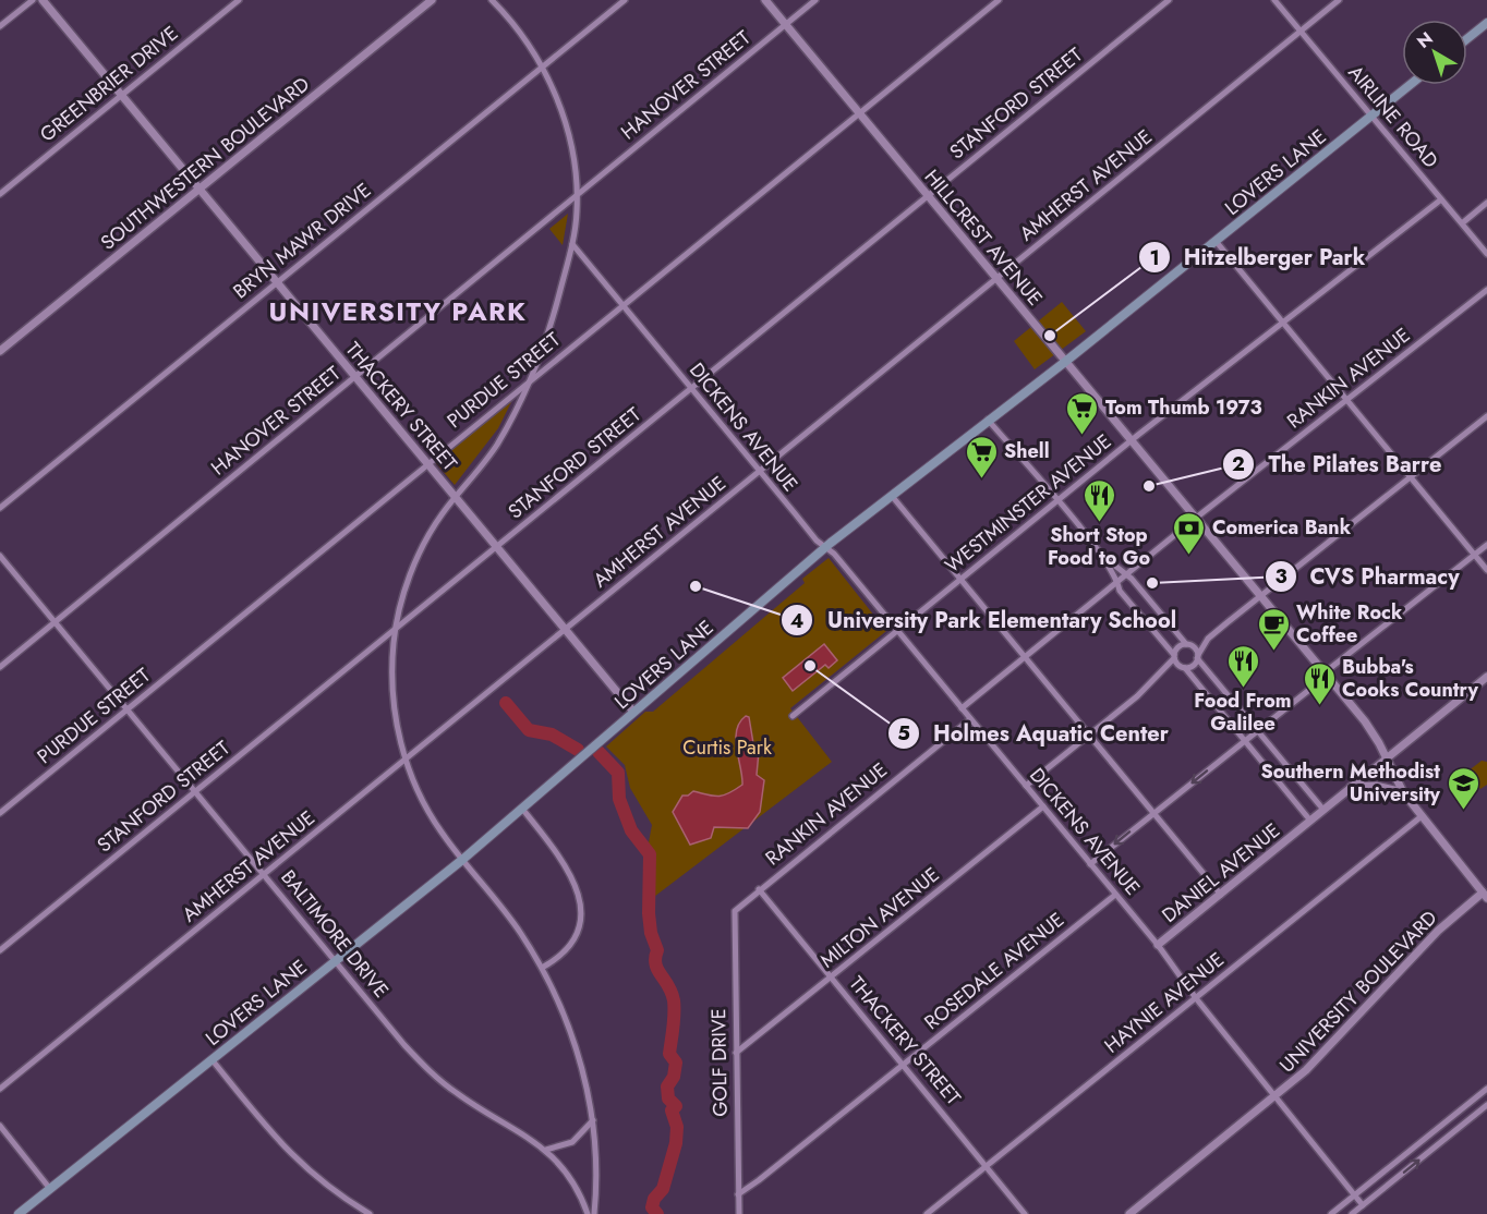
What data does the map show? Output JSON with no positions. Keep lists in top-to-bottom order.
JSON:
{
  "streets": {
    "main road": ["LOVERS LANE"],
    "street": [
      "GREENBRIER DRIVE",
      "HANOVER STREET",
      "STANFORD STREET",
      "AIRLINE ROAD",
      "SOUTHWESTERN BOULEVARD",
      "AMHERST AVENUE",
      "HILLCREST AVENUE",
      "BRYN MAWR DRIVE",
      "RANKIN AVENUE",
      "PURDUE STREET",
      "THACKERY STREET",
      "DICKENS AVENUE",
      "WESTMINSTER AVENUE",
      "DANIEL AVENUE",
      "MILTON AVENUE",
      "BALTIMORE DRIVE",
      "ROSEDALE AVENUE",
      "UNIVERSITY BOULEVARD",
      "HAYNIE AVENUE",
      "GOLF DRIVE"
    ]
  },
  "crossings": [
    ["GREENBRIER DRIVE", "THACKERY STREET"],
    ["HANOVER STREET", "HILLCREST AVENUE"],
    ["HANOVER STREET", "THACKERY STREET"],
    ["HANOVER STREET", "BALTIMORE DRIVE"],
    ["STANFORD STREET", "HILLCREST AVENUE"],
    ["STANFORD STREET", "THACKERY STREET"],
    ["STANFORD STREET", "DICKENS AVENUE"],
    ["STANFORD STREET", "BALTIMORE DRIVE"],
    ["AIRLINE ROAD", "LOVERS LANE"],
    ["AIRLINE ROAD", "AMHERST AVENUE"],
    ["AIRLINE ROAD", "WESTMINSTER AVENUE"],
    ["SOUTHWESTERN BOULEVARD", "THACKERY STREET"],
    ["LOVERS LANE", "HILLCREST AVENUE"],
    ["LOVERS LANE", "THACKERY STREET"],
    ["LOVERS LANE", "DICKENS AVENUE"],
    ["LOVERS LANE", "BALTIMORE DRIVE"],
    ["AMHERST AVENUE", "HILLCREST AVENUE"],
    ["AMHERST AVENUE", "THACKERY STREET"],
    ["AMHERST AVENUE", "DICKENS AVENUE"],
    ["AMHERST AVENUE", "BALTIMORE DRIVE"],
    ["HILLCREST AVENUE", "RANKIN AVENUE"],
    ["HILLCREST AVENUE", "PURDUE STREET"],
    ["HILLCREST AVENUE", "WESTMINSTER AVENUE"],
    ["HILLCREST AVENUE", "DANIEL AVENUE"],
    ["HILLCREST AVENUE", "UNIVERSITY BOULEVARD"],
    ["HILLCREST AVENUE", "HAYNIE AVENUE"],
    ["BRYN MAWR DRIVE", "THACKERY STREET"],
    ["RANKIN AVENUE", "THACKERY STREET"],
    ["RANKIN AVENUE", "DICKENS AVENUE"],
    ["RANKIN AVENUE", "GOLF DRIVE"],
    ["PURDUE STREET", "THACKERY STREET"],
    ["PURDUE STREET", "DICKENS AVENUE"],
    ["PURDUE STREET", "BALTIMORE DRIVE"],
    ["THACKERY STREET", "MILTON AVENUE"],
    ["THACKERY STREET", "ROSEDALE AVENUE"],
    ["THACKERY STREET", "HAYNIE AVENUE"],
    ["DICKENS AVENUE", "WESTMINSTER AVENUE"],
    ["DICKENS AVENUE", "DANIEL AVENUE"],
    ["DICKENS AVENUE", "MILTON AVENUE"],
    ["DICKENS AVENUE", "ROSEDALE AVENUE"],
    ["DICKENS AVENUE", "UNIVERSITY BOULEVARD"],
    ["DICKENS AVENUE", "HAYNIE AVENUE"],
    ["MILTON AVENUE", "GOLF DRIVE"],
    ["ROSEDALE AVENUE", "GOLF DRIVE"]
  ],
  "districts": ["UNIVERSITY PARK"],
  "parks": ["Curtis Park"],
  "places": {
    "other": [
      "Hitzelberger Park",
      "The Pilates Barre",
      "CVS Pharmacy",
      "University Park Elementary School",
      "Holmes Aquatic Center"
    ],
    "supermarket": ["Tom Thumb 1973", "Shell"],
    "restaurant": ["Short Stop Food to Go", "Food From Galilee", "Bubba's Cooks Country"],
    "bank": ["Comerica Bank"],
    "cafe": ["White Rock Coffee"],
    "school or university": ["Southern Methodist University"]
  },
  "north": "top left"
}
